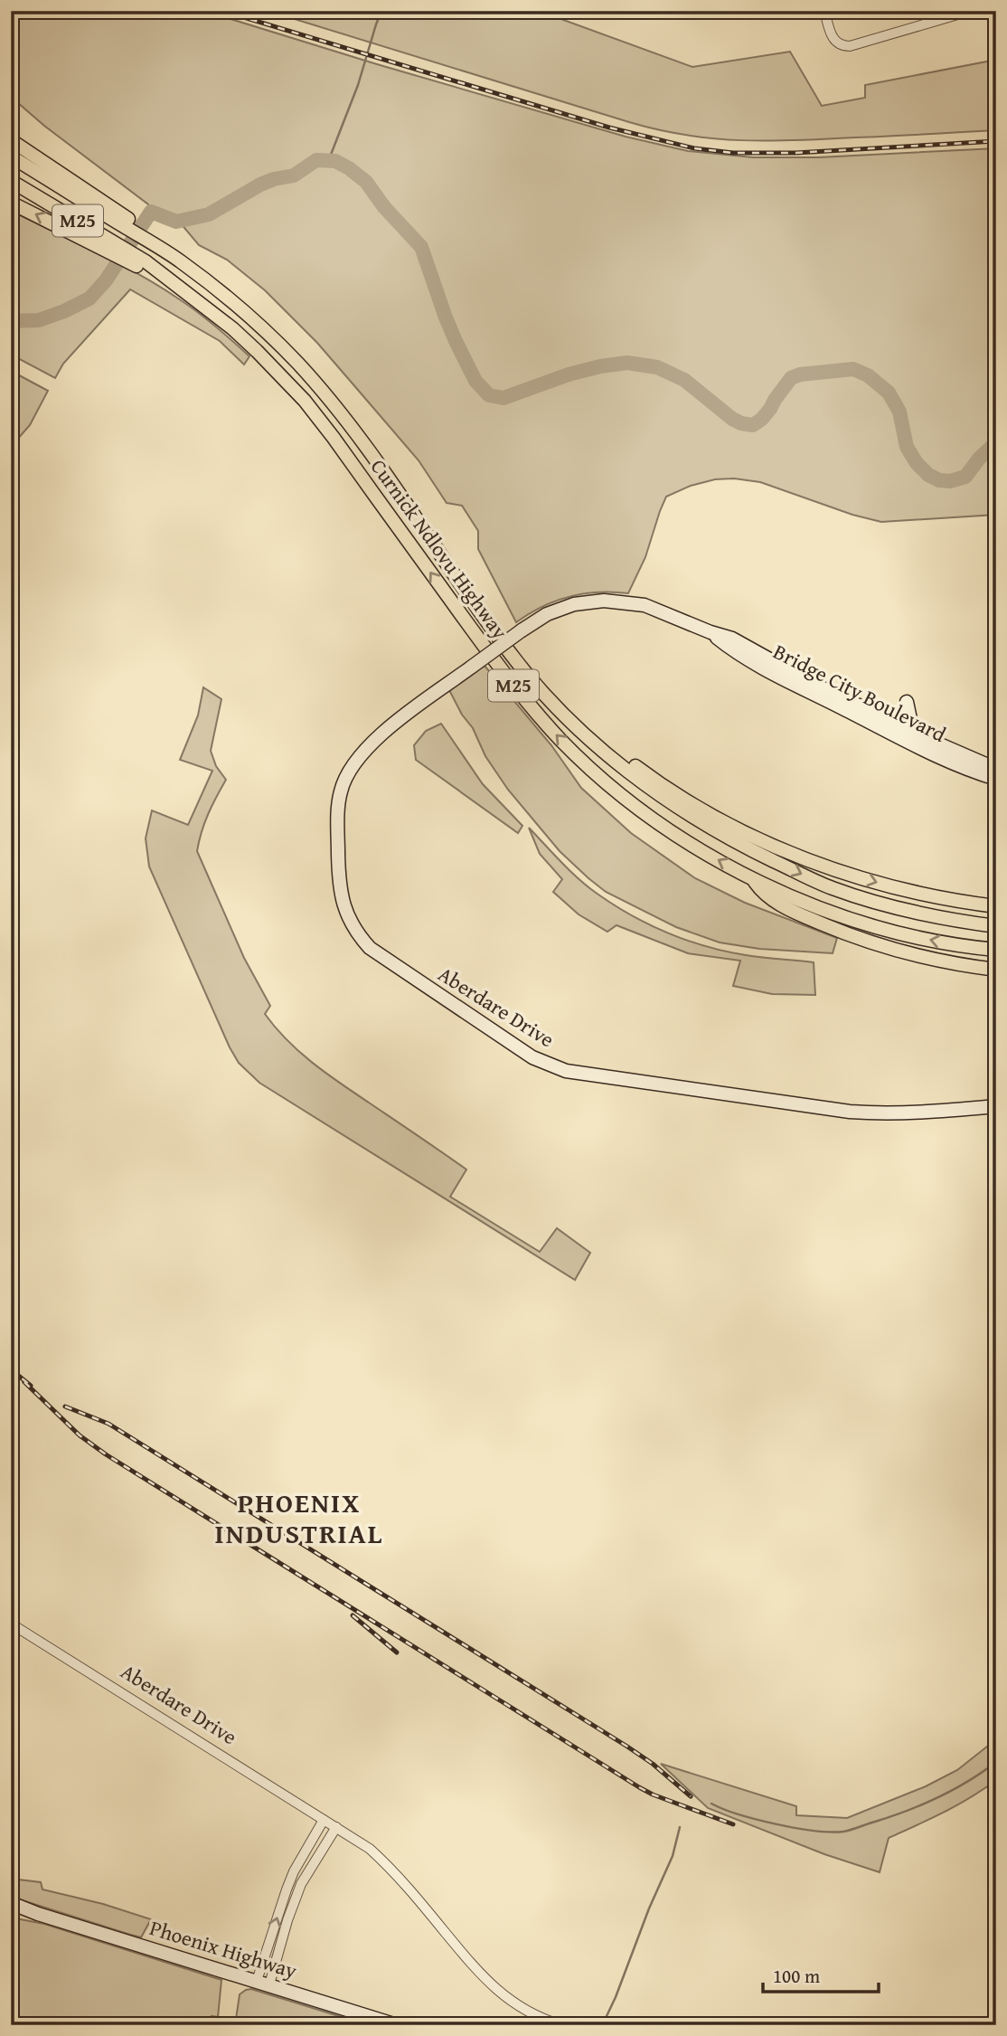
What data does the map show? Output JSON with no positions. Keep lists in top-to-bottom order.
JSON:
{
  "streets": {
    "main road": ["M25", "Curnick Ndlovu Highway"],
    "street": ["Bridge City Boulevard", "Aberdare Drive", "Phoenix Highway"]
  },
  "crossings": [
    ["M25", "Curnick Ndlovu Highway"],
    ["Bridge City Boulevard", "Aberdare Drive"]
  ],
  "districts": ["PHOENIX INDUSTRIAL"],
  "scale_bar": "100 m"
}
